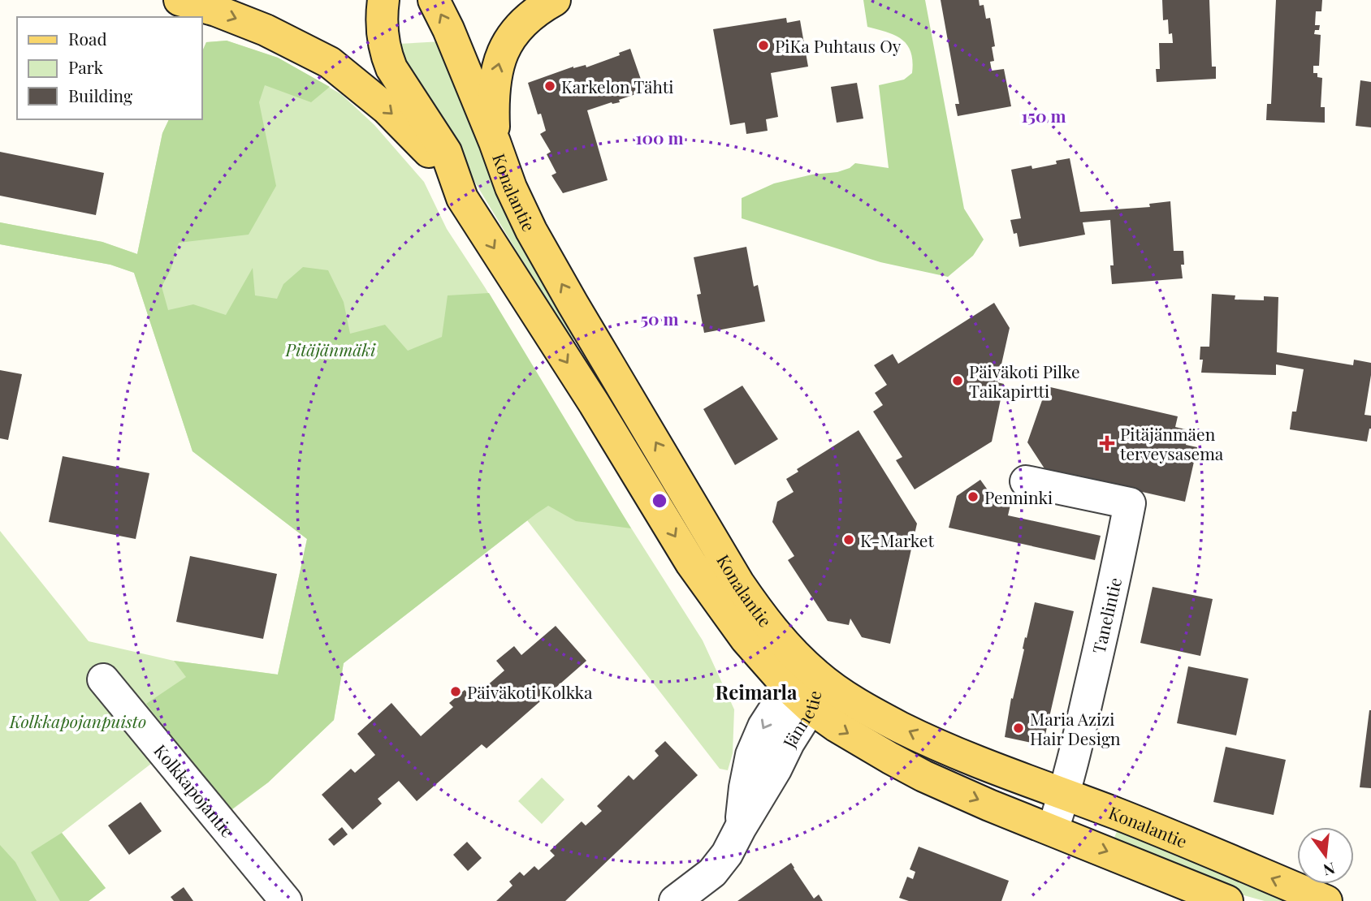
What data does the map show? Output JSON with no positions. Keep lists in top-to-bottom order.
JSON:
{
  "streets": {
    "main road": ["Konalantie"],
    "street": ["Tanelintie", "Jännetie", "Kolkkapojantie"]
  },
  "crossings": [
    ["Konalantie", "Tanelintie"],
    ["Konalantie", "Jännetie"]
  ],
  "districts": ["Reimarla"],
  "parks": ["Pitäjänmäki", "Kolkkapojanpuisto"],
  "places": {
    "other": [
      "PiKa Puhtaus Oy",
      "Karkelon Tähti",
      "Päiväkoti Pilke Taikapirtti",
      "Penninki",
      "K-Market",
      "Päiväkoti Kolkka",
      "Maria Azizi Hair Design"
    ],
    "health": ["Pitäjänmäen terveysasema"]
  },
  "legend": ["Road", "Park", "Building"],
  "north": "bottom",
  "rings": ["150 m", "100 m", "50 m"]
}
